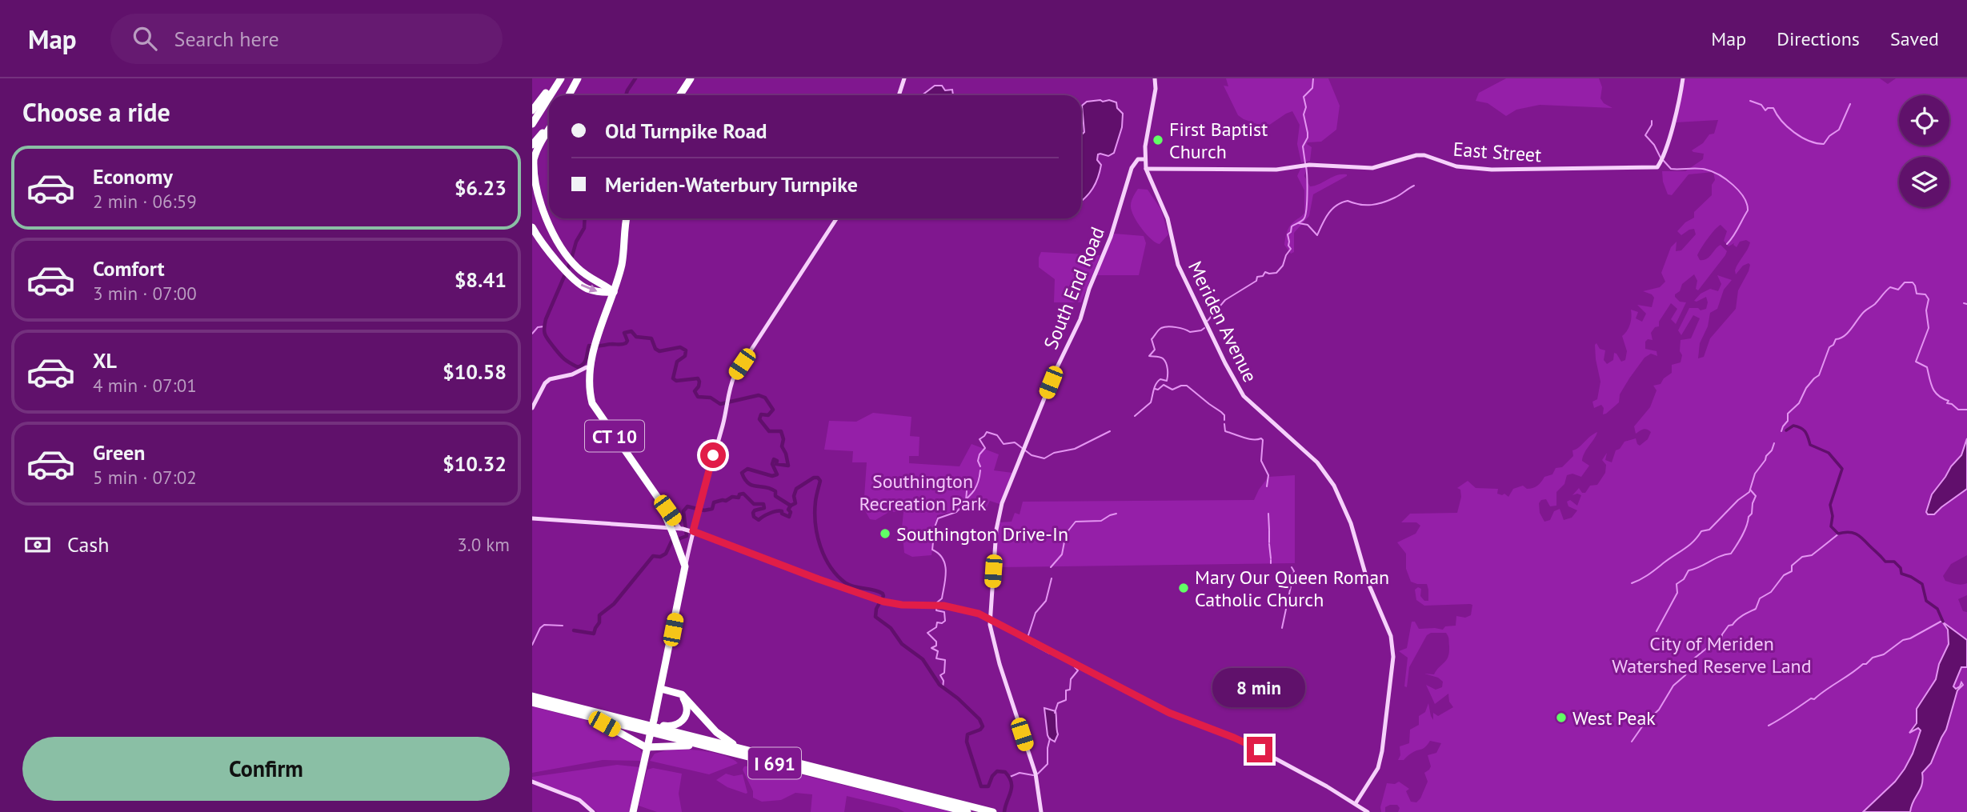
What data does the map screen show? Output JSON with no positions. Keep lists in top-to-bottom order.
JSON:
{
  "streets": {
    "highway": ["CT 10", "I 691"],
    "main road": ["East Street", "South End Road", "Meriden Avenue"]
  },
  "crossings": [
    ["East Street", "Meriden Avenue"],
    ["South End Road", "Meriden Avenue"]
  ],
  "parks": ["Southington Recreation Park", "City of Meriden Watershed Reserve Land"],
  "places": [
    "First Baptist Church",
    "Southington Drive-In",
    "Mary Our Queen Roman Catholic Church",
    "West Peak"
  ],
  "page": {
    "header": "Map",
    "search": "Search here",
    "nav": ["Map", "Directions", "Saved"],
    "heading": "Choose a ride",
    "banner": ["Old Turnpike Road", "Meriden-Waterbury Turnpike"],
    "list": [
      {
        "name": "Economy",
        "note": "2 min · 06:59",
        "value": "$6.23"
      },
      {
        "name": "Comfort",
        "note": "3 min · 07:00",
        "value": "$8.41"
      },
      {
        "name": "XL",
        "note": "4 min · 07:01",
        "value": "$10.58"
      },
      {
        "name": "Green",
        "note": "5 min · 07:02",
        "value": "$10.32"
      }
    ],
    "pay": ["Cash", "3.0 km"],
    "bubble": "8 min",
    "buttons": "Confirm"
  }
}
